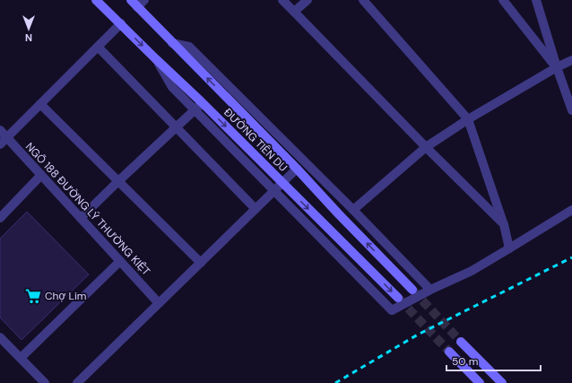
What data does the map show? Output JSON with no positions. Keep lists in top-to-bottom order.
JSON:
{
  "streets": {
    "main road": ["ĐƯỜNG TIÊN DU"],
    "street": ["NGÕ 188 ĐƯỜNG LÝ THƯỜNG KIỆT"]
  },
  "places": {
    "supermarket": ["Chợ Lim"]
  },
  "scale_bar": "50 m",
  "north": "bottom"
}
